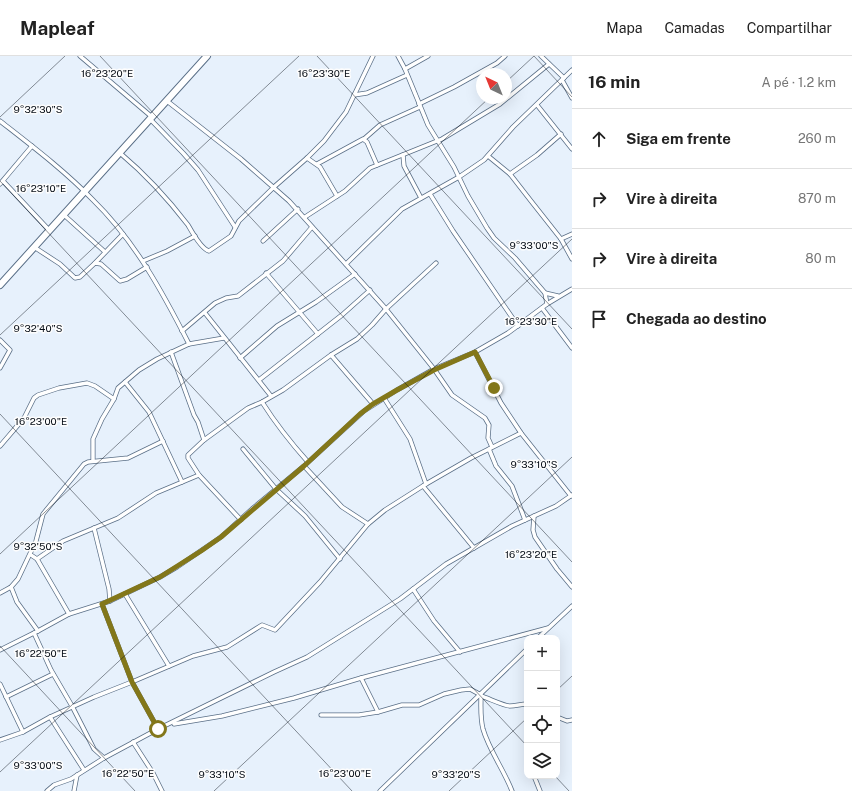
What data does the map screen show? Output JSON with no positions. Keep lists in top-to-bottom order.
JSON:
{
  "north": "top left",
  "page": {
    "header": "Mapleaf",
    "nav": ["Mapa", "Camadas", "Compartilhar"],
    "heading": ["16 min", "A pé · 1.2 km"],
    "list": [
      ["Siga em frente", "260 m"],
      ["Vire à direita", "870 m"],
      ["Vire à direita", "80 m"],
      "Chegada ao destino"
    ],
    "map_buttons": ["+", "−"]
  },
  "coordinates": [
    "16°23'20\"E",
    "16°23'30\"E",
    "9°32'30\"S",
    "16°23'10\"E",
    "9°33'00\"S",
    "9°32'40\"S",
    "16°23'00\"E",
    "9°33'10\"S",
    "9°32'50\"S",
    "16°22'50\"E",
    "9°33'20\"S"
  ]
}
